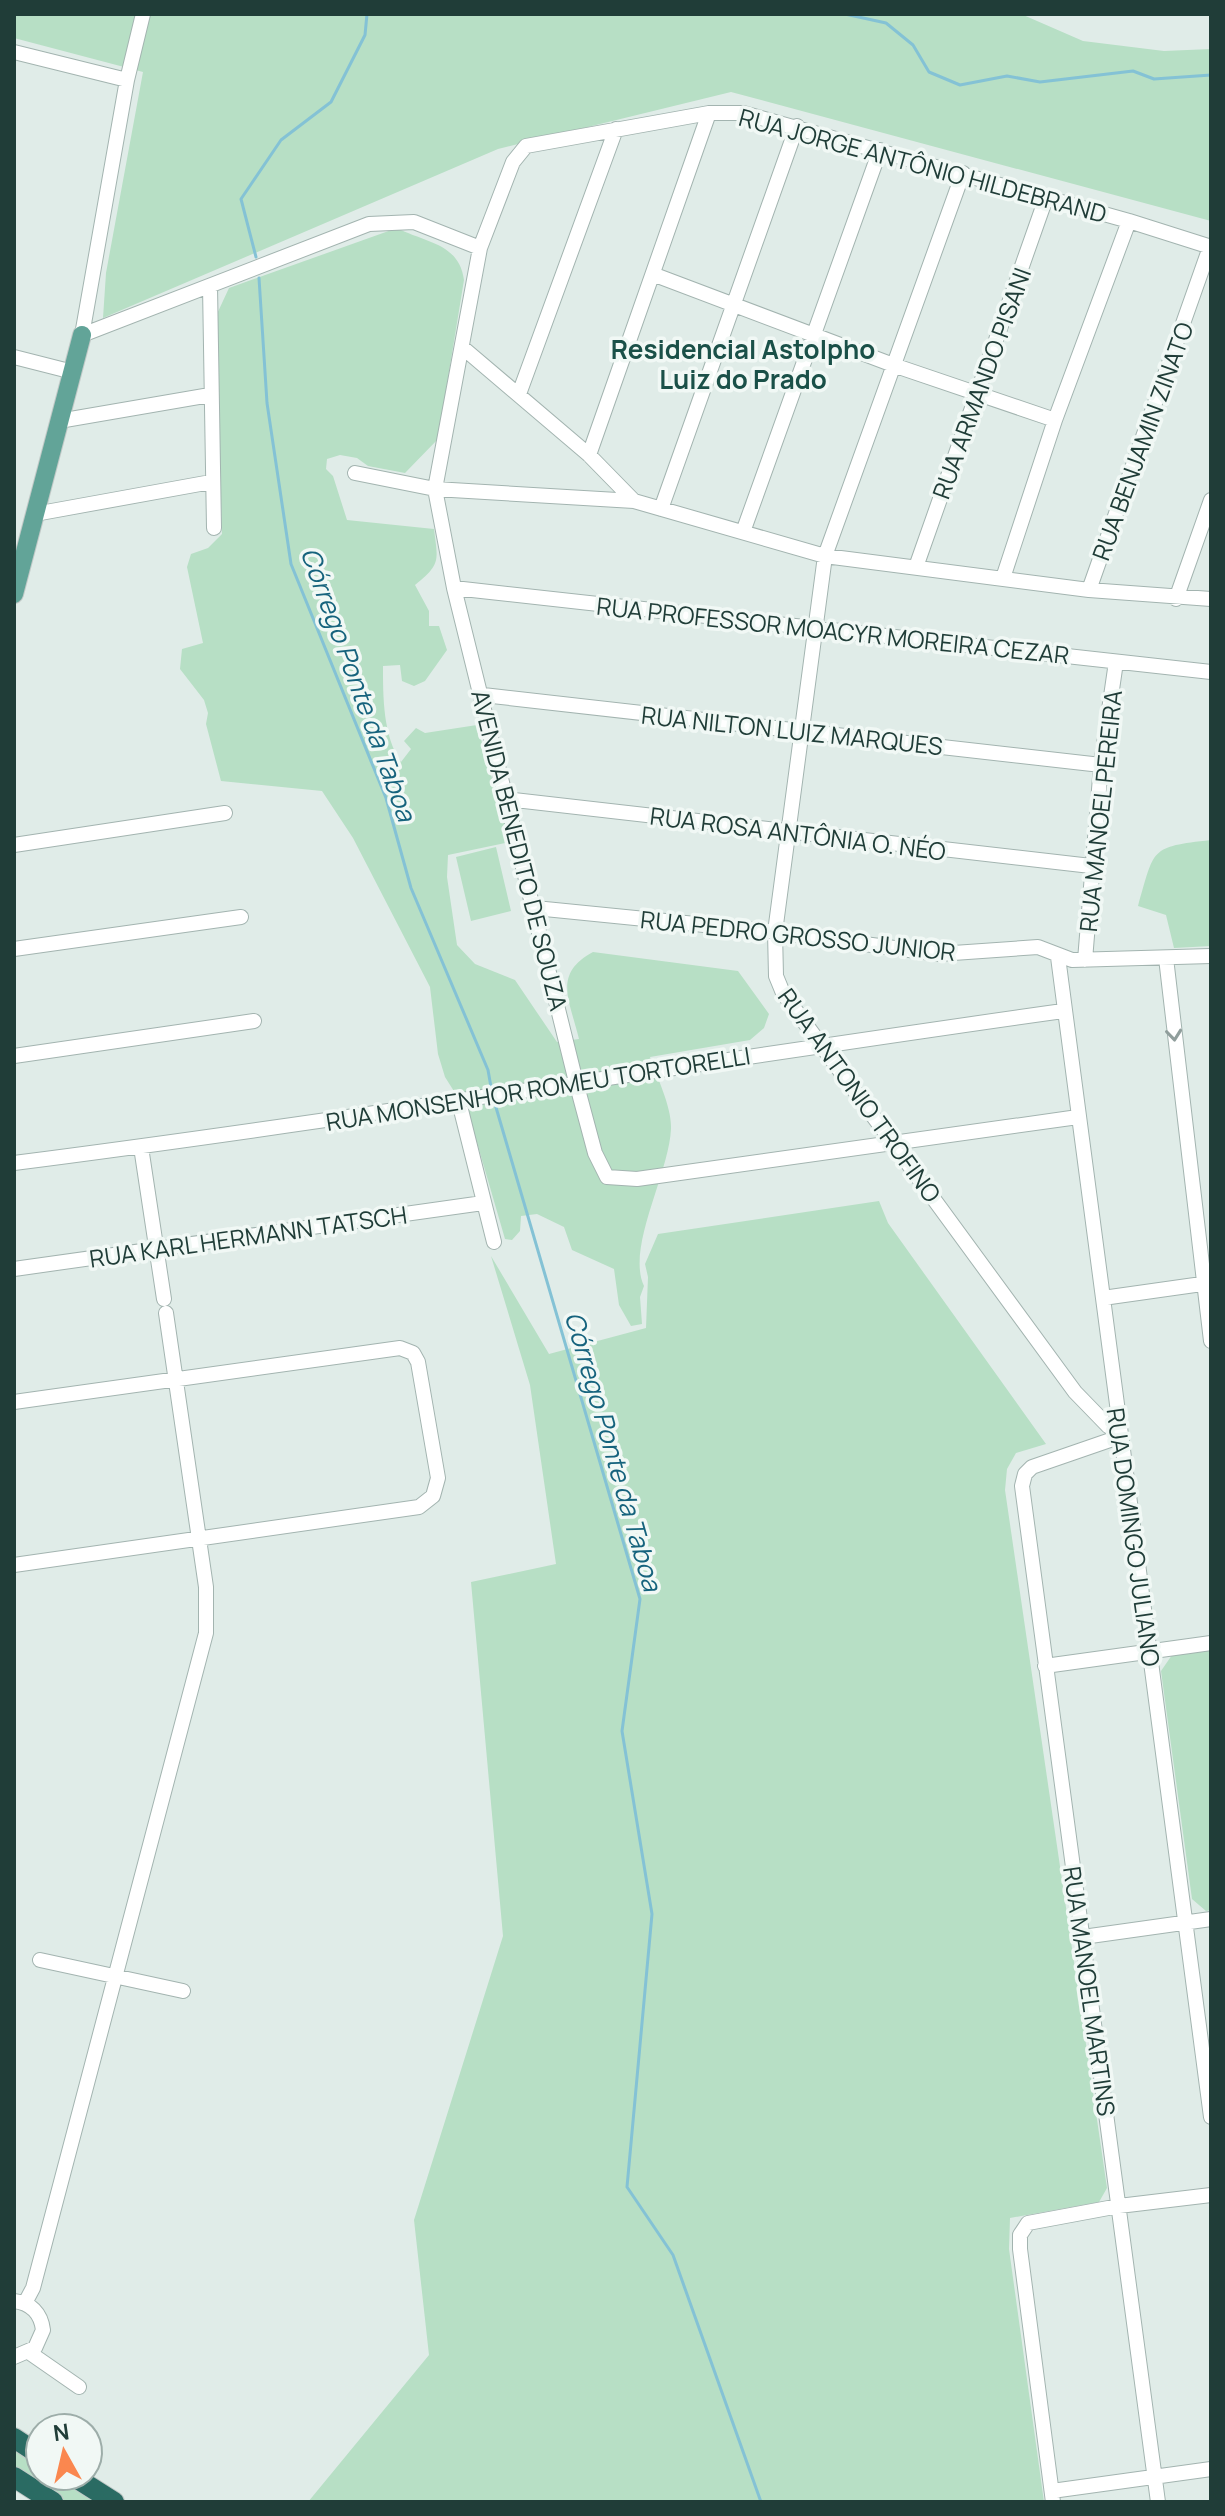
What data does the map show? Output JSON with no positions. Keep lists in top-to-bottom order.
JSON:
{
  "streets": {
    "street": [
      "RUA JORGE ANTÔNIO HILDEBRAND",
      "RUA ARMANDO PISANI",
      "RUA BENJAMIN ZINATO",
      "RUA PROFESSOR MOACYR MOREIRA CEZAR",
      "RUA NILTON LUIZ MARQUES",
      "RUA MANOEL PEREIRA",
      "RUA ROSA ANTÔNIA O. NÉO",
      "AVENIDA BENEDITO DE SOUZA",
      "RUA PEDRO GROSSO JUNIOR",
      "RUA MONSENHOR ROMEU TORTORELLI",
      "RUA ANTONIO TROFINO",
      "RUA KARL HERMANN TATSCH",
      "RUA DOMINGO JULIANO",
      "RUA MANOEL MARTINS"
    ]
  },
  "crossings": [
    ["RUA JORGE ANTÔNIO HILDEBRAND", "RUA ARMANDO PISANI"],
    ["RUA JORGE ANTÔNIO HILDEBRAND", "RUA BENJAMIN ZINATO"],
    ["RUA JORGE ANTÔNIO HILDEBRAND", "RUA ANTONIO TROFINO"],
    ["RUA PROFESSOR MOACYR MOREIRA CEZAR", "RUA MANOEL PEREIRA"],
    ["RUA PROFESSOR MOACYR MOREIRA CEZAR", "AVENIDA BENEDITO DE SOUZA"],
    ["RUA PROFESSOR MOACYR MOREIRA CEZAR", "RUA ANTONIO TROFINO"],
    ["RUA NILTON LUIZ MARQUES", "RUA MANOEL PEREIRA"],
    ["RUA NILTON LUIZ MARQUES", "AVENIDA BENEDITO DE SOUZA"],
    ["RUA NILTON LUIZ MARQUES", "RUA ANTONIO TROFINO"],
    ["RUA MANOEL PEREIRA", "RUA ROSA ANTÔNIA O. NÉO"],
    ["RUA MANOEL PEREIRA", "RUA PEDRO GROSSO JUNIOR"],
    ["RUA ROSA ANTÔNIA O. NÉO", "AVENIDA BENEDITO DE SOUZA"],
    ["RUA ROSA ANTÔNIA O. NÉO", "RUA ANTONIO TROFINO"],
    ["AVENIDA BENEDITO DE SOUZA", "RUA PEDRO GROSSO JUNIOR"],
    ["AVENIDA BENEDITO DE SOUZA", "RUA MONSENHOR ROMEU TORTORELLI"],
    ["AVENIDA BENEDITO DE SOUZA", "RUA ANTONIO TROFINO"],
    ["RUA PEDRO GROSSO JUNIOR", "RUA ANTONIO TROFINO"],
    ["RUA PEDRO GROSSO JUNIOR", "RUA DOMINGO JULIANO"],
    ["RUA MONSENHOR ROMEU TORTORELLI", "RUA ANTONIO TROFINO"],
    ["RUA MONSENHOR ROMEU TORTORELLI", "RUA DOMINGO JULIANO"],
    ["RUA ANTONIO TROFINO", "RUA DOMINGO JULIANO"],
    ["RUA ANTONIO TROFINO", "RUA MANOEL MARTINS"],
    ["RUA DOMINGO JULIANO", "RUA MANOEL MARTINS"]
  ],
  "districts": ["Residencial Astolpho Luiz do Prado"],
  "water": ["Córrego Ponte da Taboa"],
  "north": "top"
}
